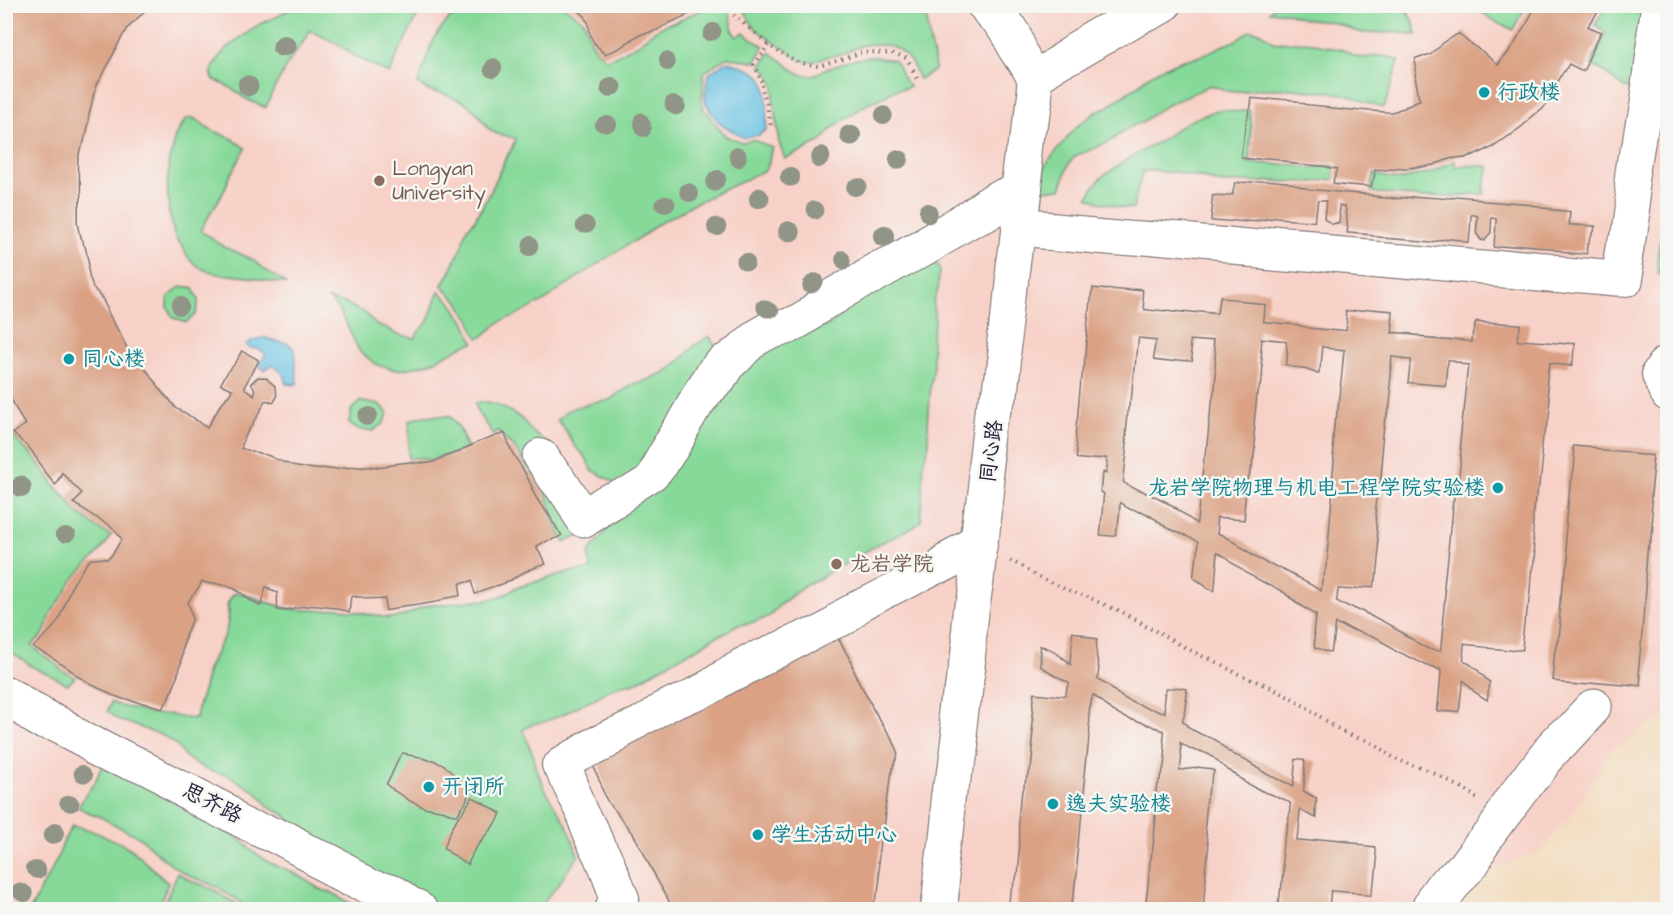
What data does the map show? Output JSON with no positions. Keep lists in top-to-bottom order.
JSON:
{
  "streets": {
    "street": ["同心路", "思齐路"]
  },
  "places": [
    "行政楼",
    "Longyan University",
    "同心楼",
    "龙岩学院物理与机电工程学院实验楼",
    "龙岩学院",
    "开闭所",
    "逸夫实验楼",
    "学生活动中心"
  ]
}
